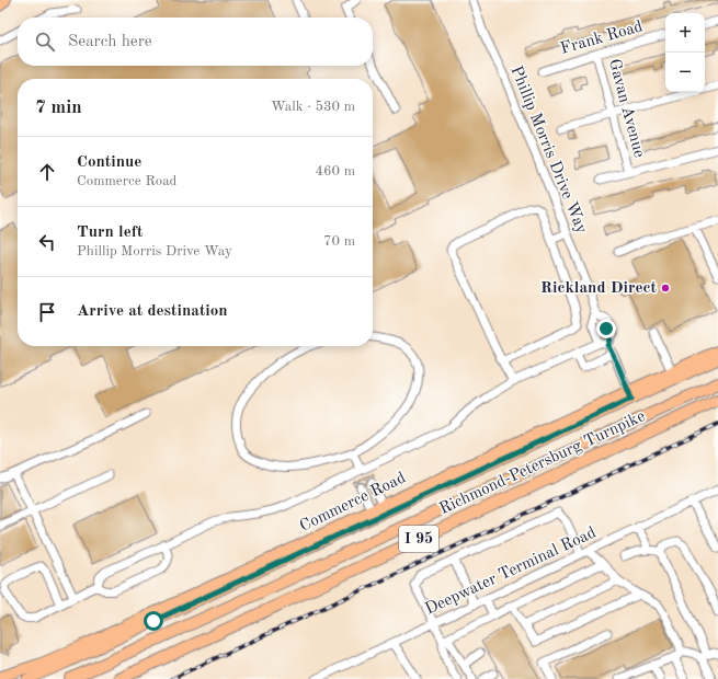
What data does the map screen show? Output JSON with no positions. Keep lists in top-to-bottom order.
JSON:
{
  "streets": {
    "highway": ["Richmond-Petersburg Turnpike", "I 95"],
    "main road": ["Commerce Road"],
    "street": [
      "Frank Road",
      "Gavan Avenue",
      "Phillip Morris Drive Way",
      "Deepwater Terminal Road"
    ]
  },
  "crossings": [
    ["Frank Road", "Gavan Avenue"],
    ["Phillip Morris Drive Way", "Commerce Road"]
  ],
  "places": ["Rickland Direct"],
  "page": {
    "map_buttons": ["+", "−"],
    "search": "Search here",
    "heading": ["7 min", "Walk · 530 m"],
    "list": [
      ["Continue", "Commerce Road", "460 m"],
      ["Turn left", "Phillip Morris Drive Way", "70 m"],
      "Arrive at destination"
    ]
  }
}
